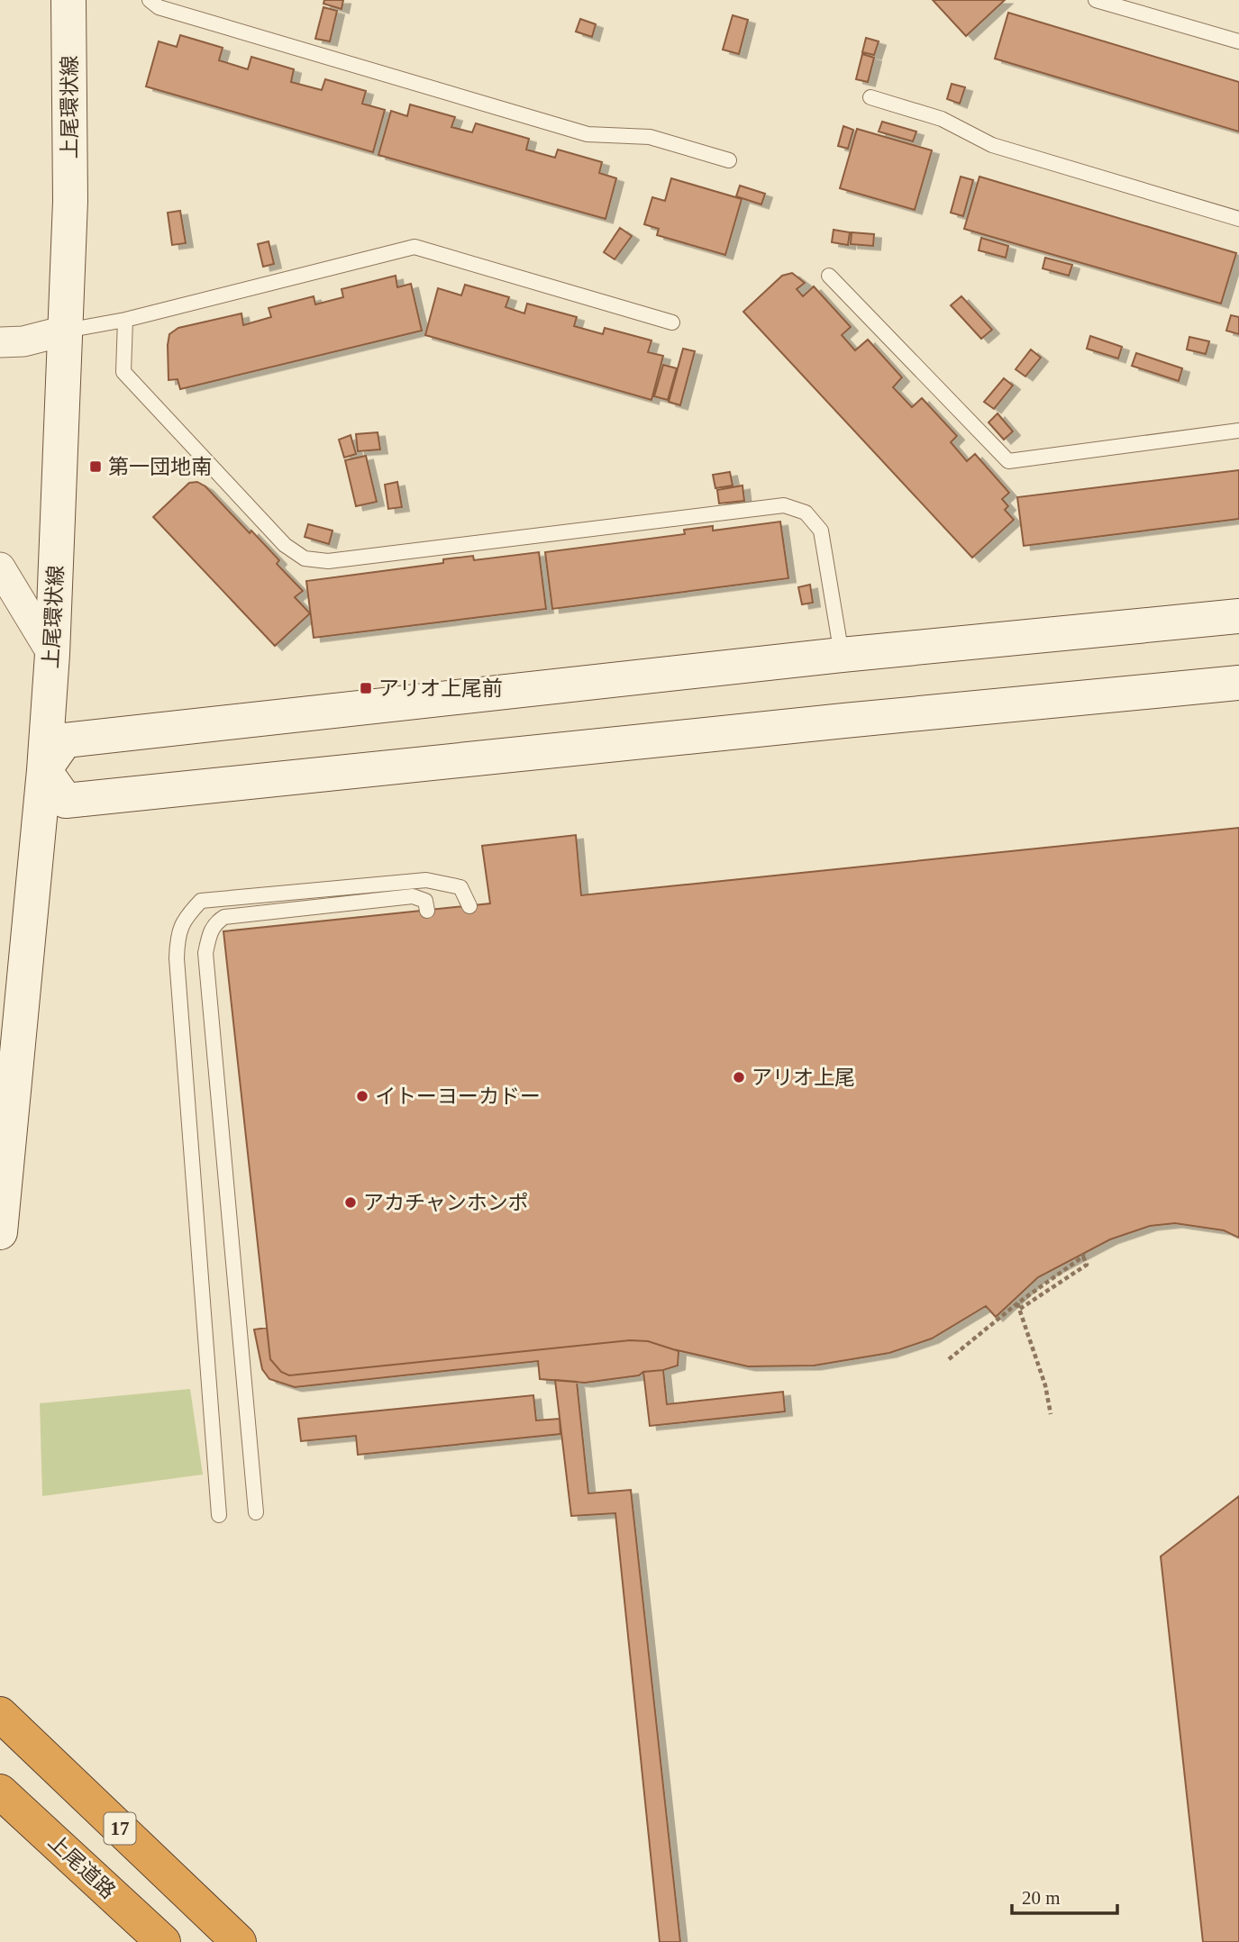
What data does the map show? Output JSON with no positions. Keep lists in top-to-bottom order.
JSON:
{
  "streets": {
    "highway": ["17", "上尾道路"],
    "street": ["上尾環状線"]
  },
  "places": {
    "transit": ["第一団地南", "アリオ上尾前"],
    "other": ["アリオ上尾", "イトーヨーカドー", "アカチャンホンポ"]
  },
  "scale_bar": "20 m"
}
